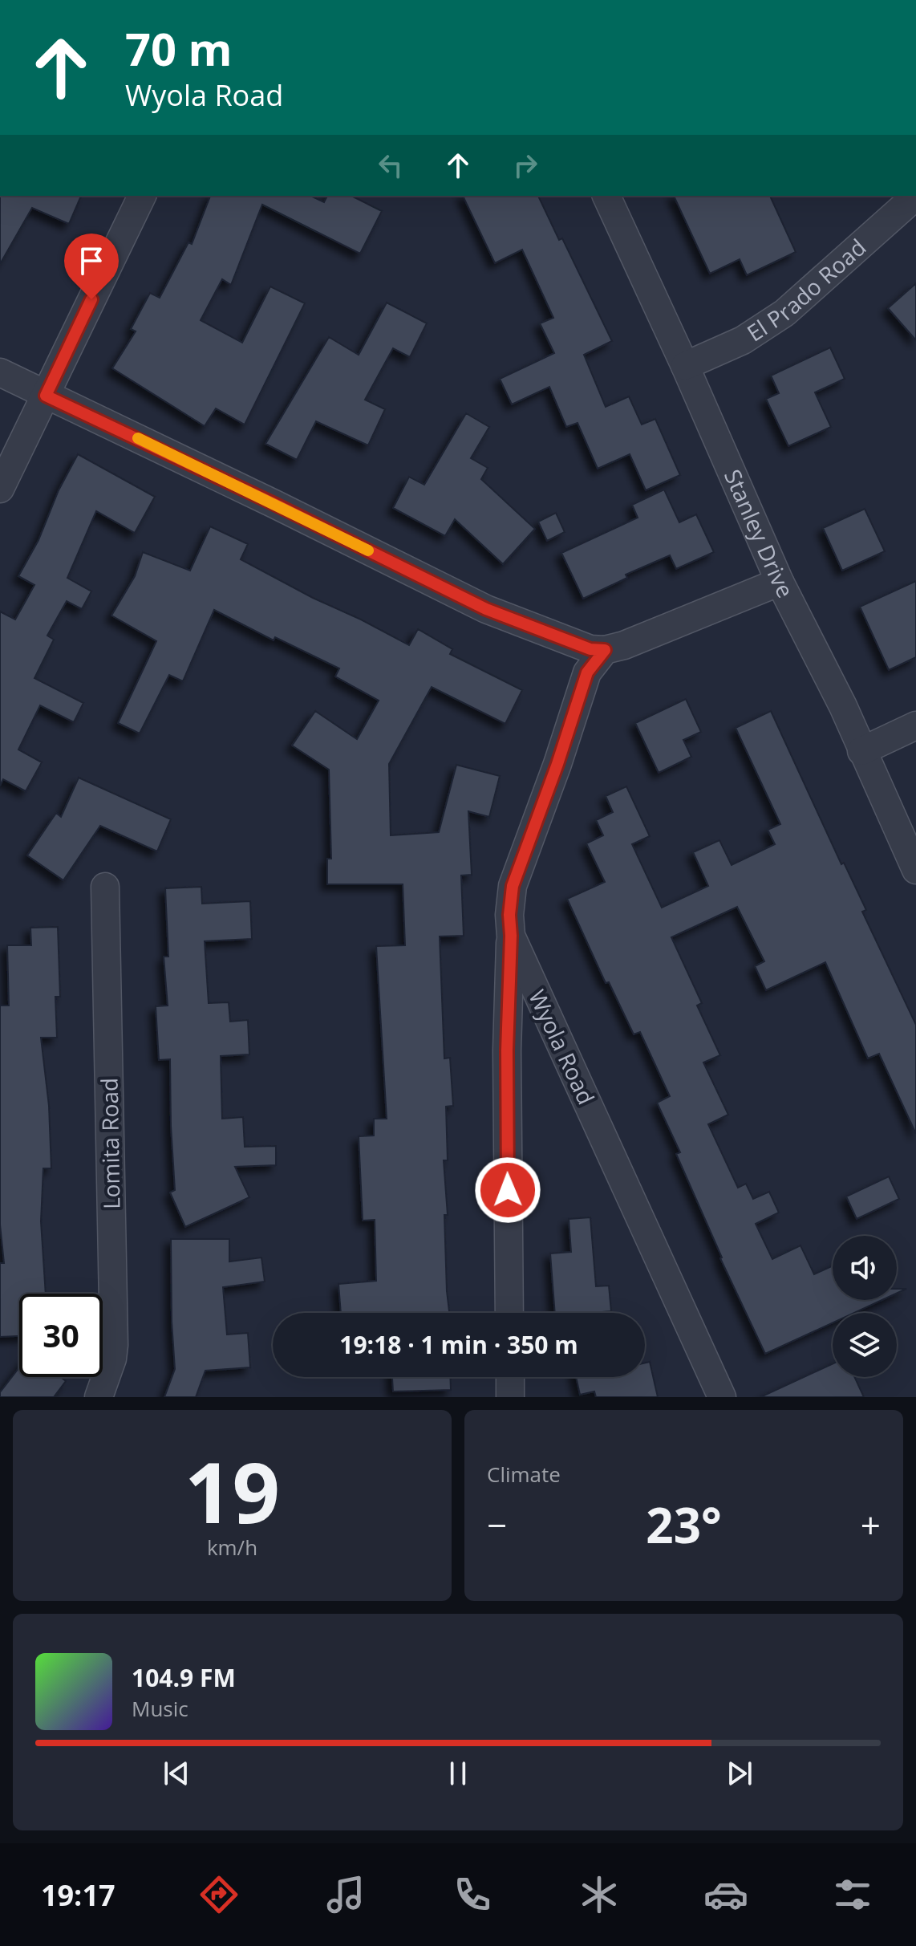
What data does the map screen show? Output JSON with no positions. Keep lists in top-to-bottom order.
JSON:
{
  "streets": {
    "street": [
      "El Prado Road",
      "Stanley Drive",
      "Wyola Road",
      "Lomita Road"
    ]
  },
  "crossings": [
    ["El Prado Road", "Stanley Drive"]
  ],
  "page": {
    "turn": ["70 m", "Wyola Road"],
    "limit": "30",
    "trip": "19:18 · 1 min · 350 m",
    "tile": [
      ["19", "km/h"],
      "Climate"
    ],
    "heat": ["−", "23°", "+"],
    "song": ["104.9 FM", "Music"],
    "tabs": "19:17"
  }
}
